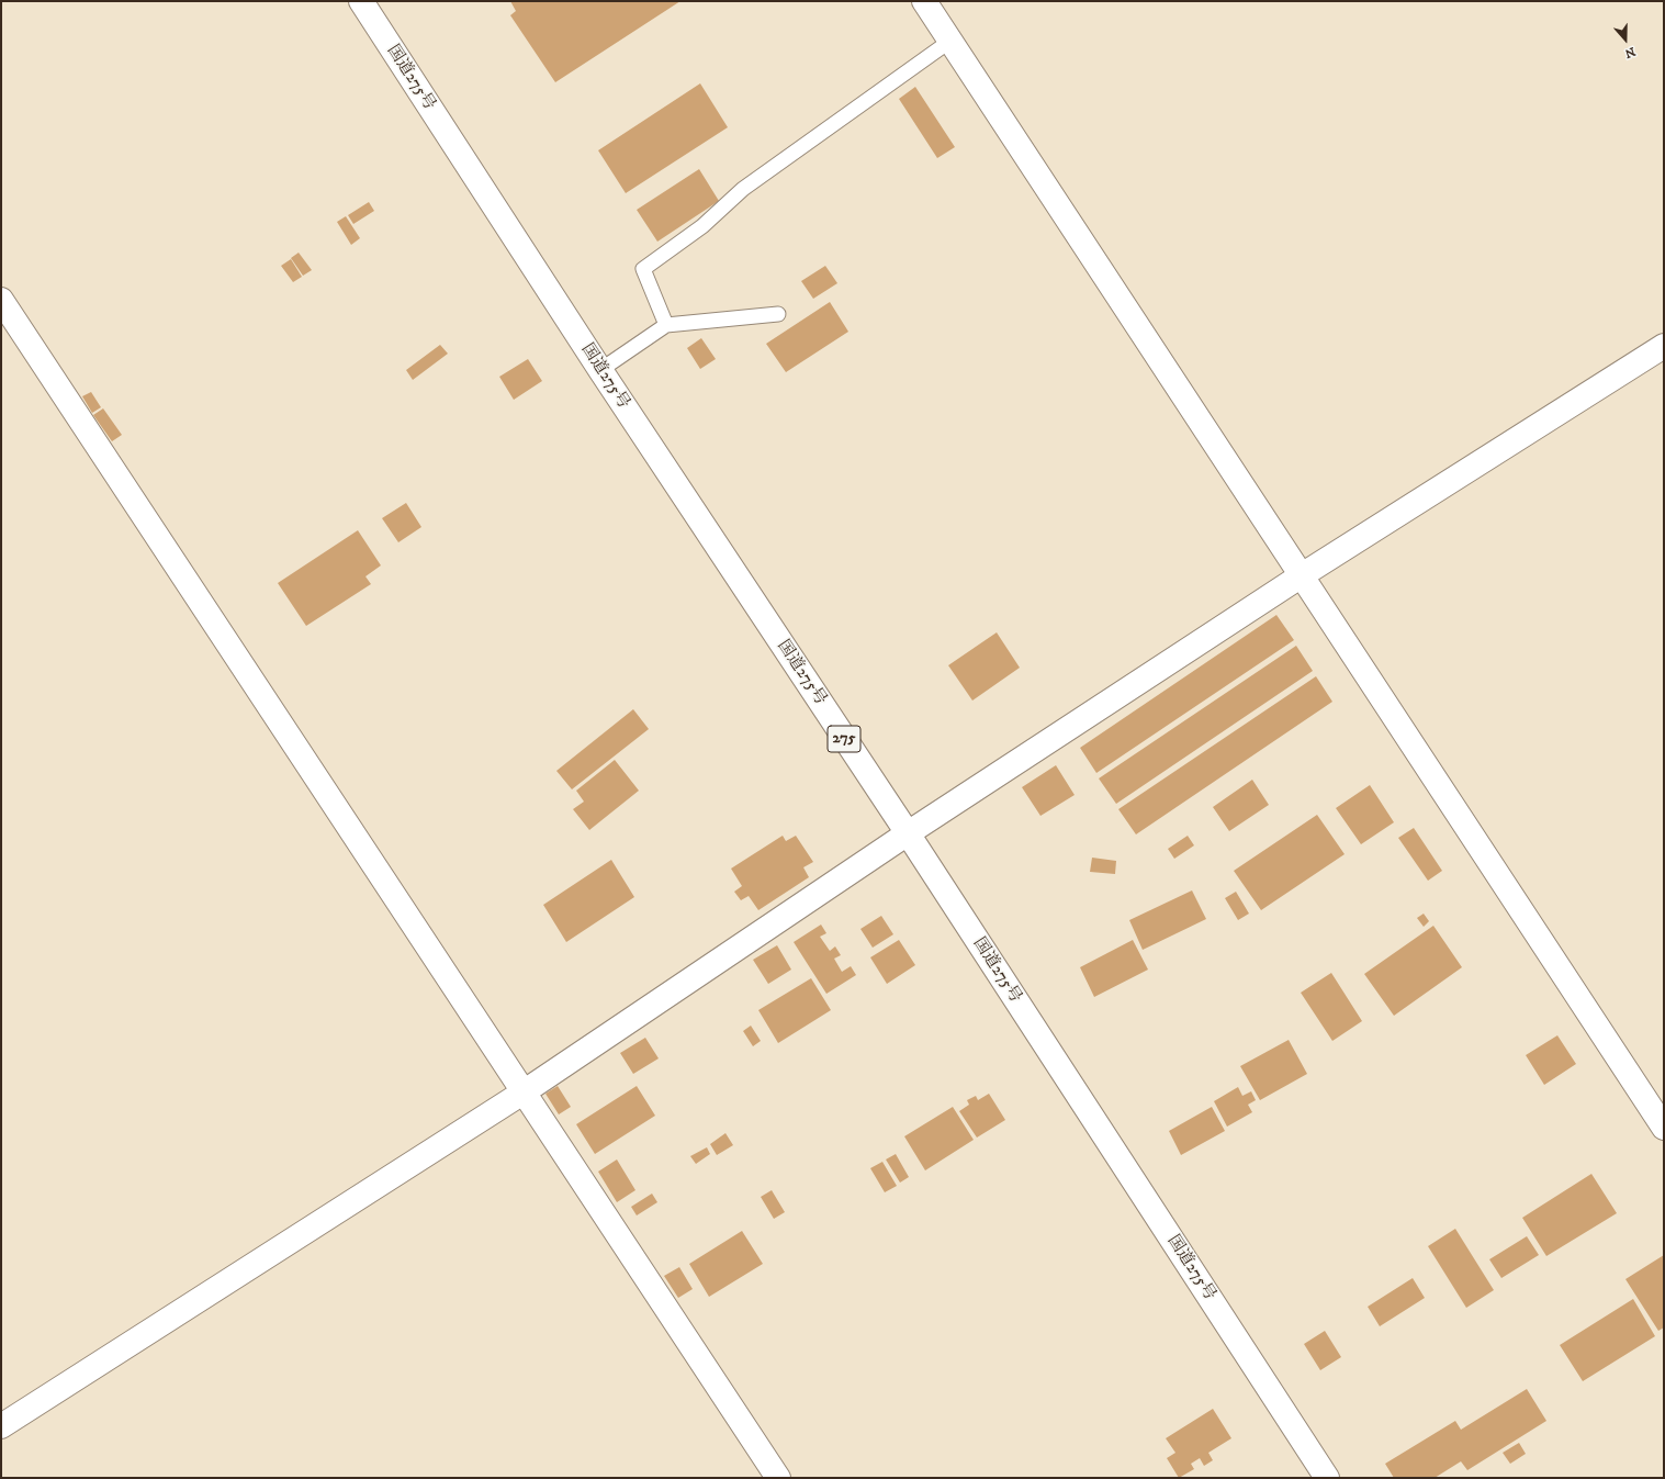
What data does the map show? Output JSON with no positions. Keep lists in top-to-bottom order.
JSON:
{
  "streets": {
    "main road": ["国道275号", "275"]
  },
  "north": "bottom"
}
